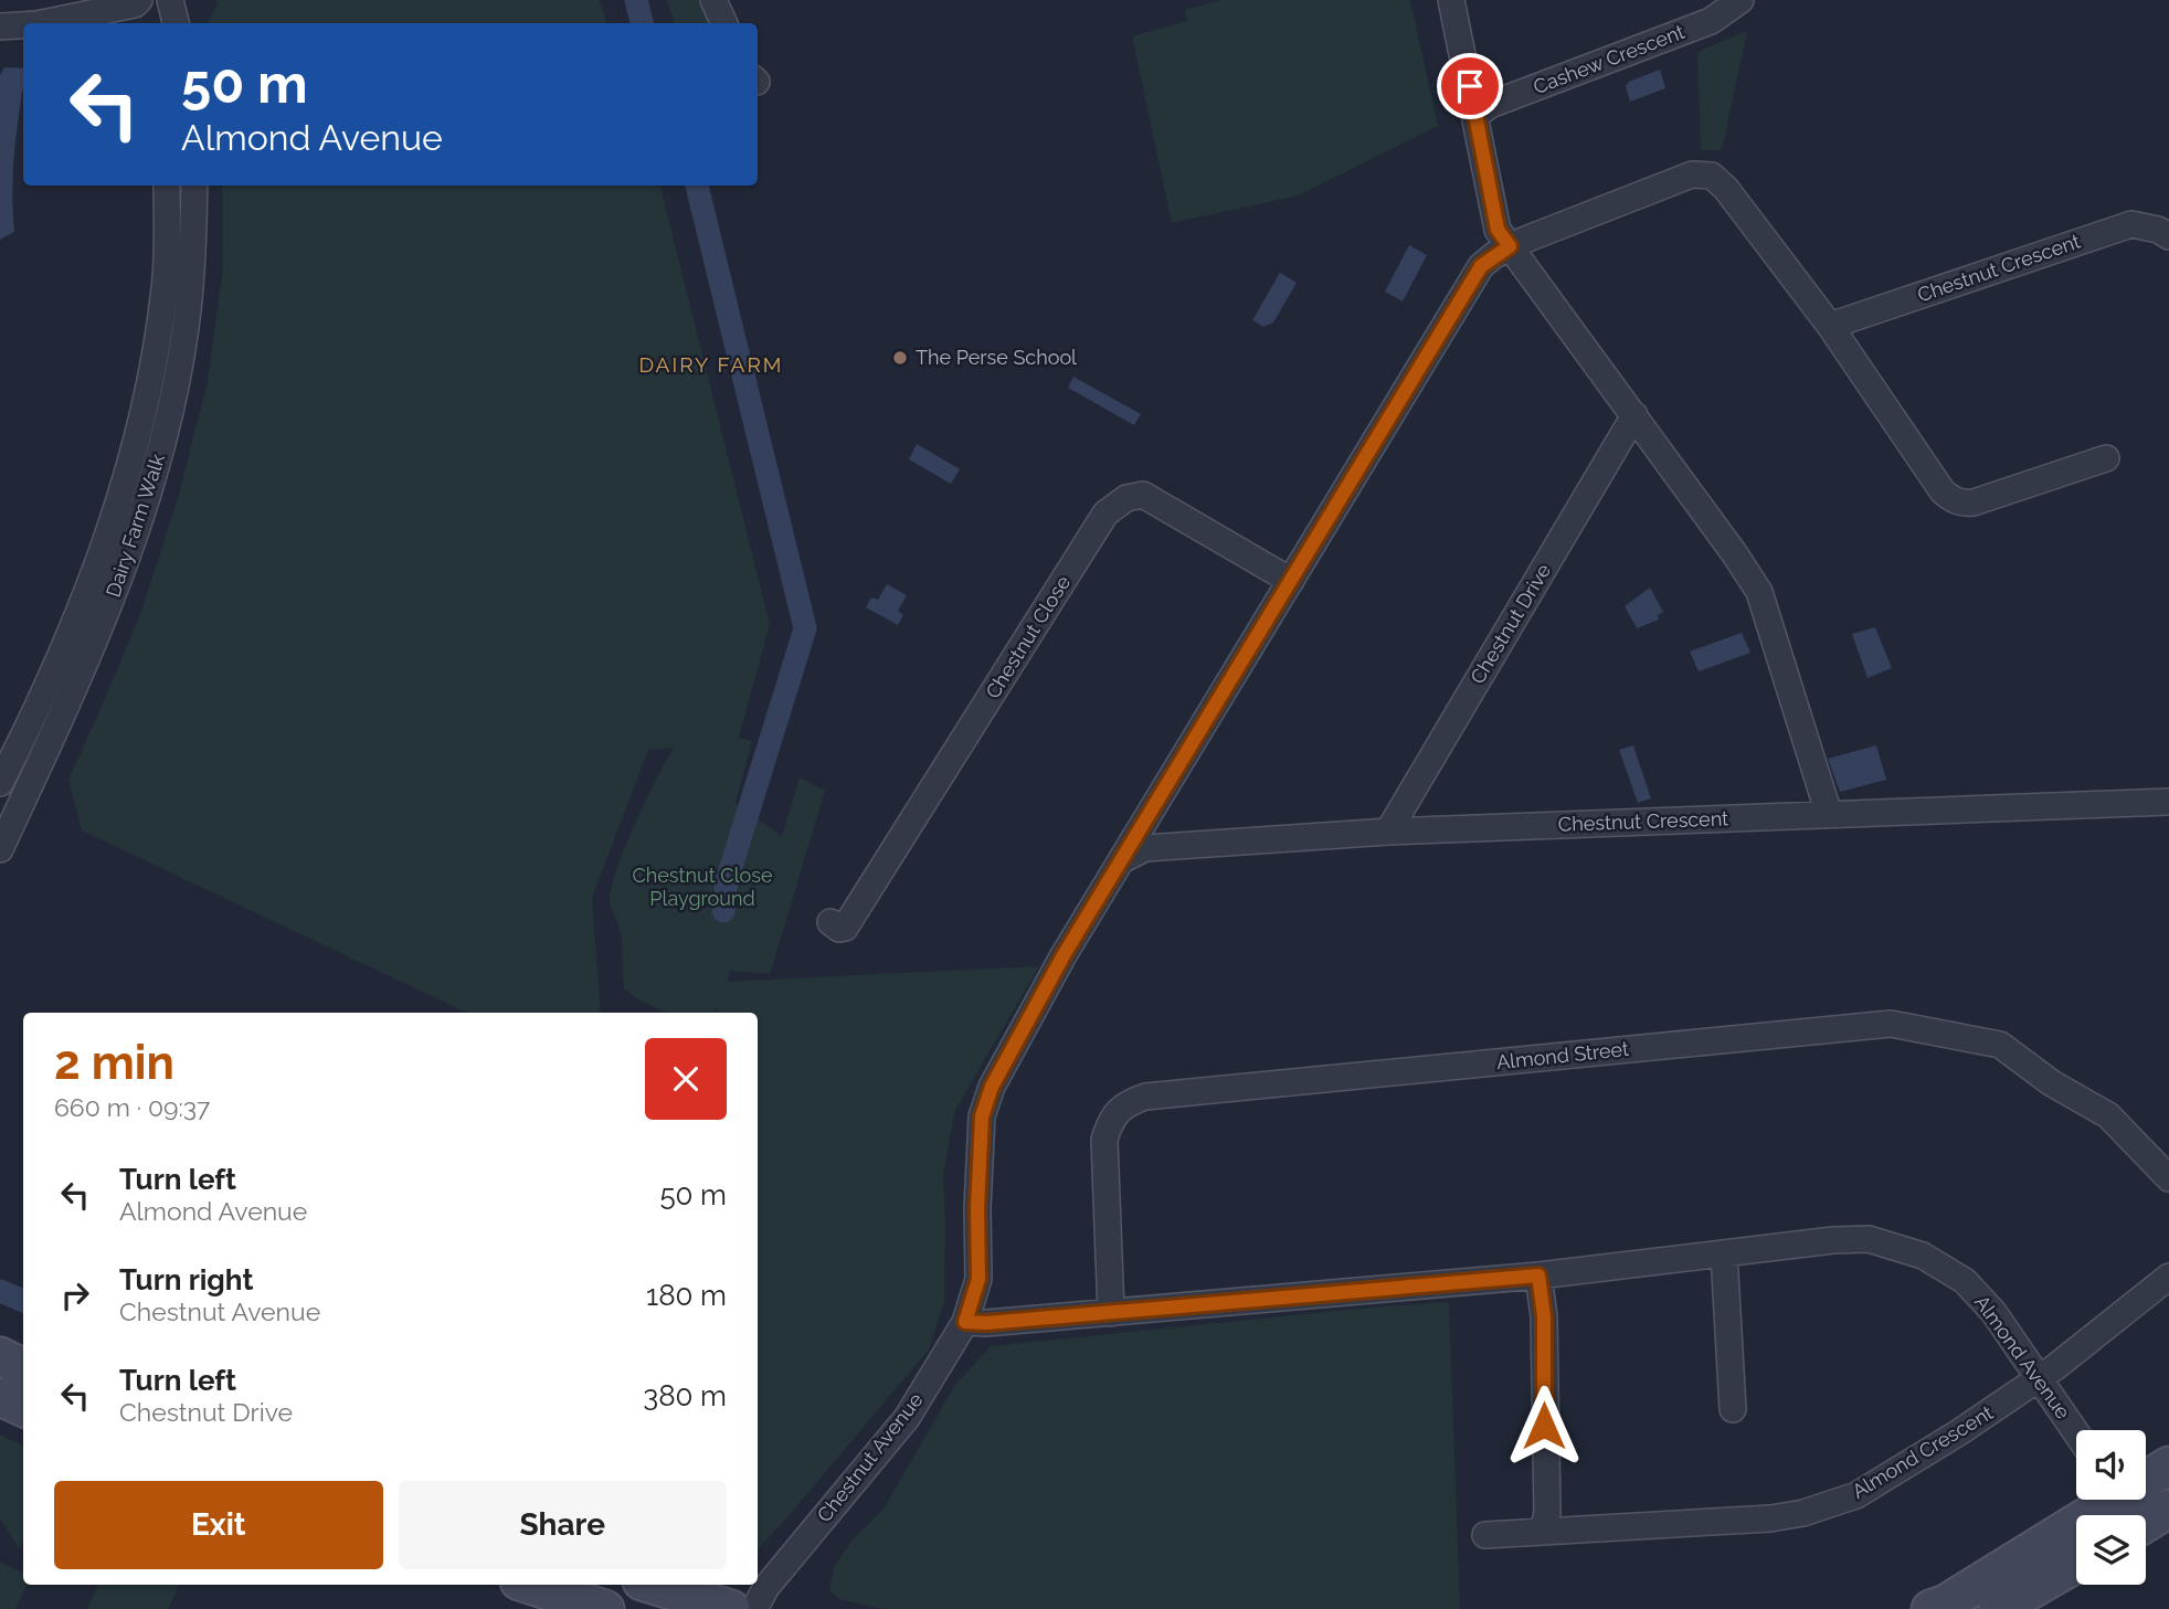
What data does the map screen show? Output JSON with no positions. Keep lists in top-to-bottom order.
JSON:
{
  "streets": {
    "street": [
      "Cashew Crescent",
      "Chestnut Crescent",
      "Dairy Farm Walk",
      "Chestnut Drive",
      "Chestnut Close",
      "Almond Street",
      "Almond Avenue",
      "Almond Crescent",
      "Chestnut Avenue"
    ]
  },
  "crossings": [
    ["Chestnut Crescent", "Chestnut Drive"],
    ["Chestnut Crescent", "Chestnut Avenue"],
    ["Chestnut Close", "Chestnut Avenue"],
    ["Almond Street", "Almond Avenue"],
    ["Almond Avenue", "Almond Crescent"],
    ["Almond Avenue", "Chestnut Avenue"]
  ],
  "districts": ["DAIRY FARM"],
  "parks": ["Chestnut Close Playground"],
  "places": ["The Perse School"],
  "page": {
    "turn": ["50 m", "Almond Avenue"],
    "heading": ["2 min", "660 m · 09:37"],
    "list": [
      {
        "name": "Turn left",
        "note": "Almond Avenue",
        "value": "50 m"
      },
      {
        "name": "Turn right",
        "note": "Chestnut Avenue",
        "value": "180 m"
      },
      {
        "name": "Turn left",
        "note": "Chestnut Drive",
        "value": "380 m"
      }
    ],
    "buttons": ["Exit", "Share"]
  }
}
